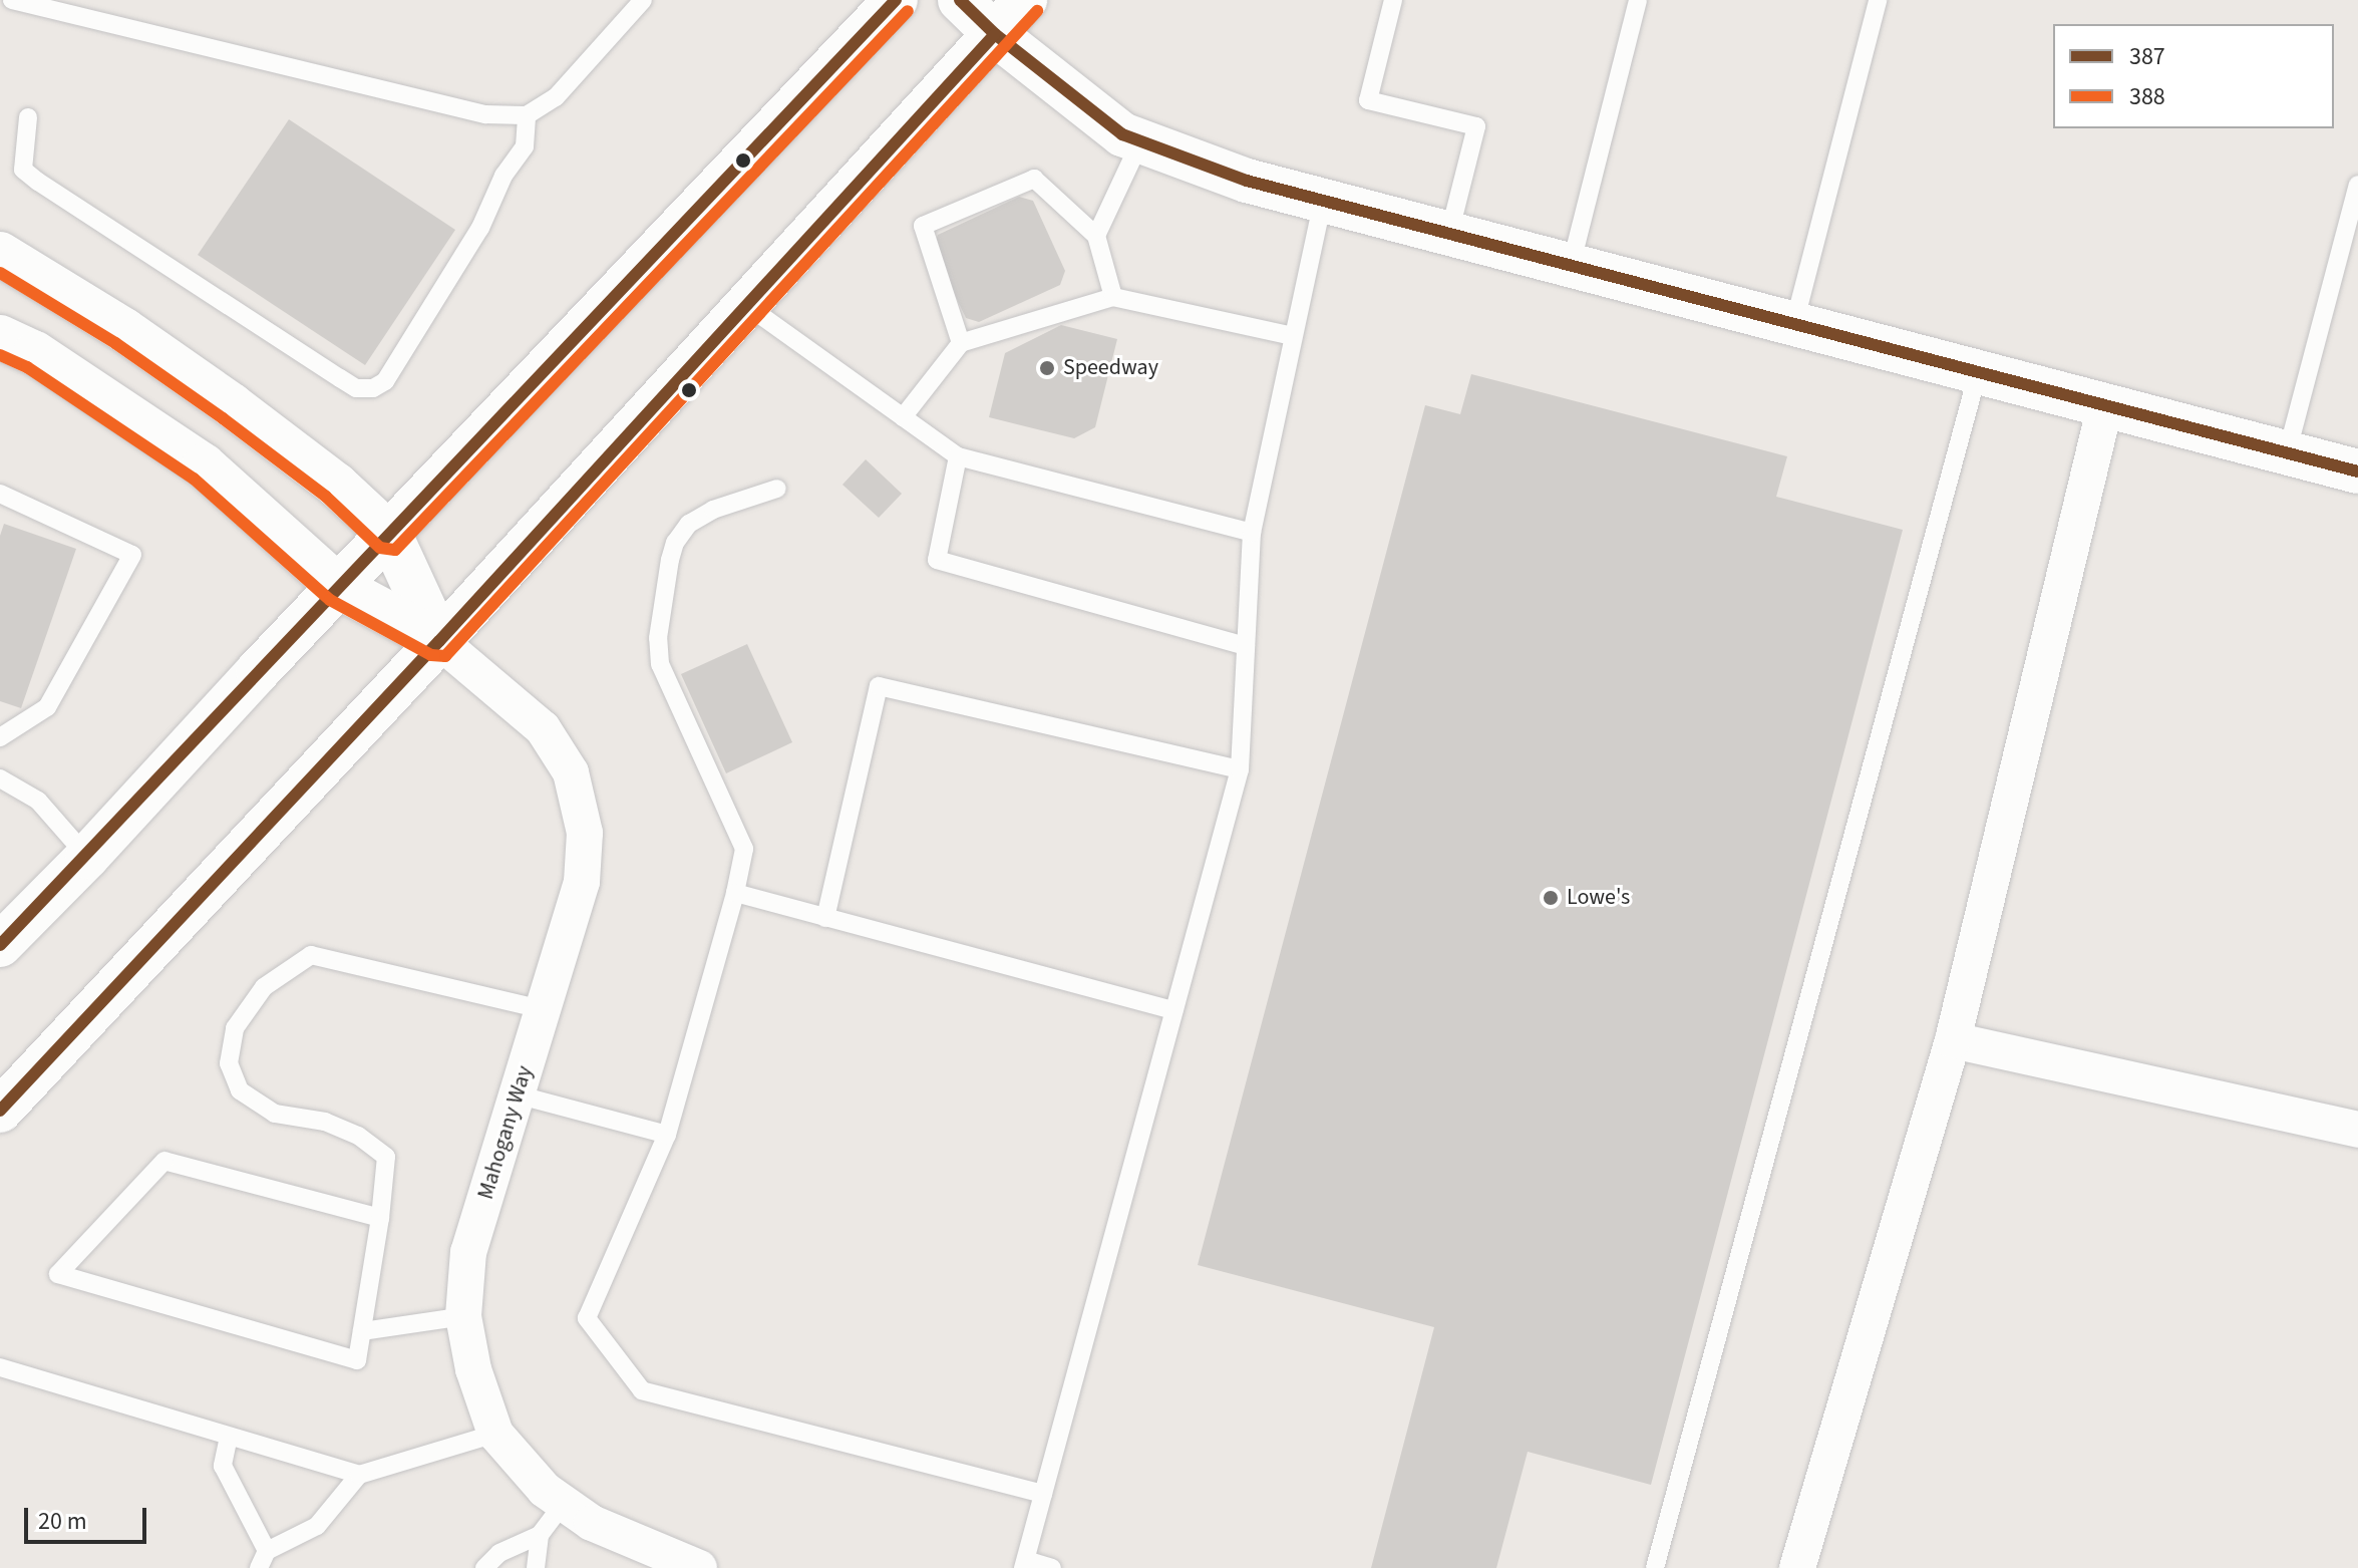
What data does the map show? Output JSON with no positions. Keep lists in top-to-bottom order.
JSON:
{
  "streets": {
    "street": ["Mahogany Way"]
  },
  "places": ["Speedway", "Lowe's"],
  "lines": ["transit line 387", "transit line 388"],
  "legend": ["387", "388"],
  "scale_bar": "20 m"
}
